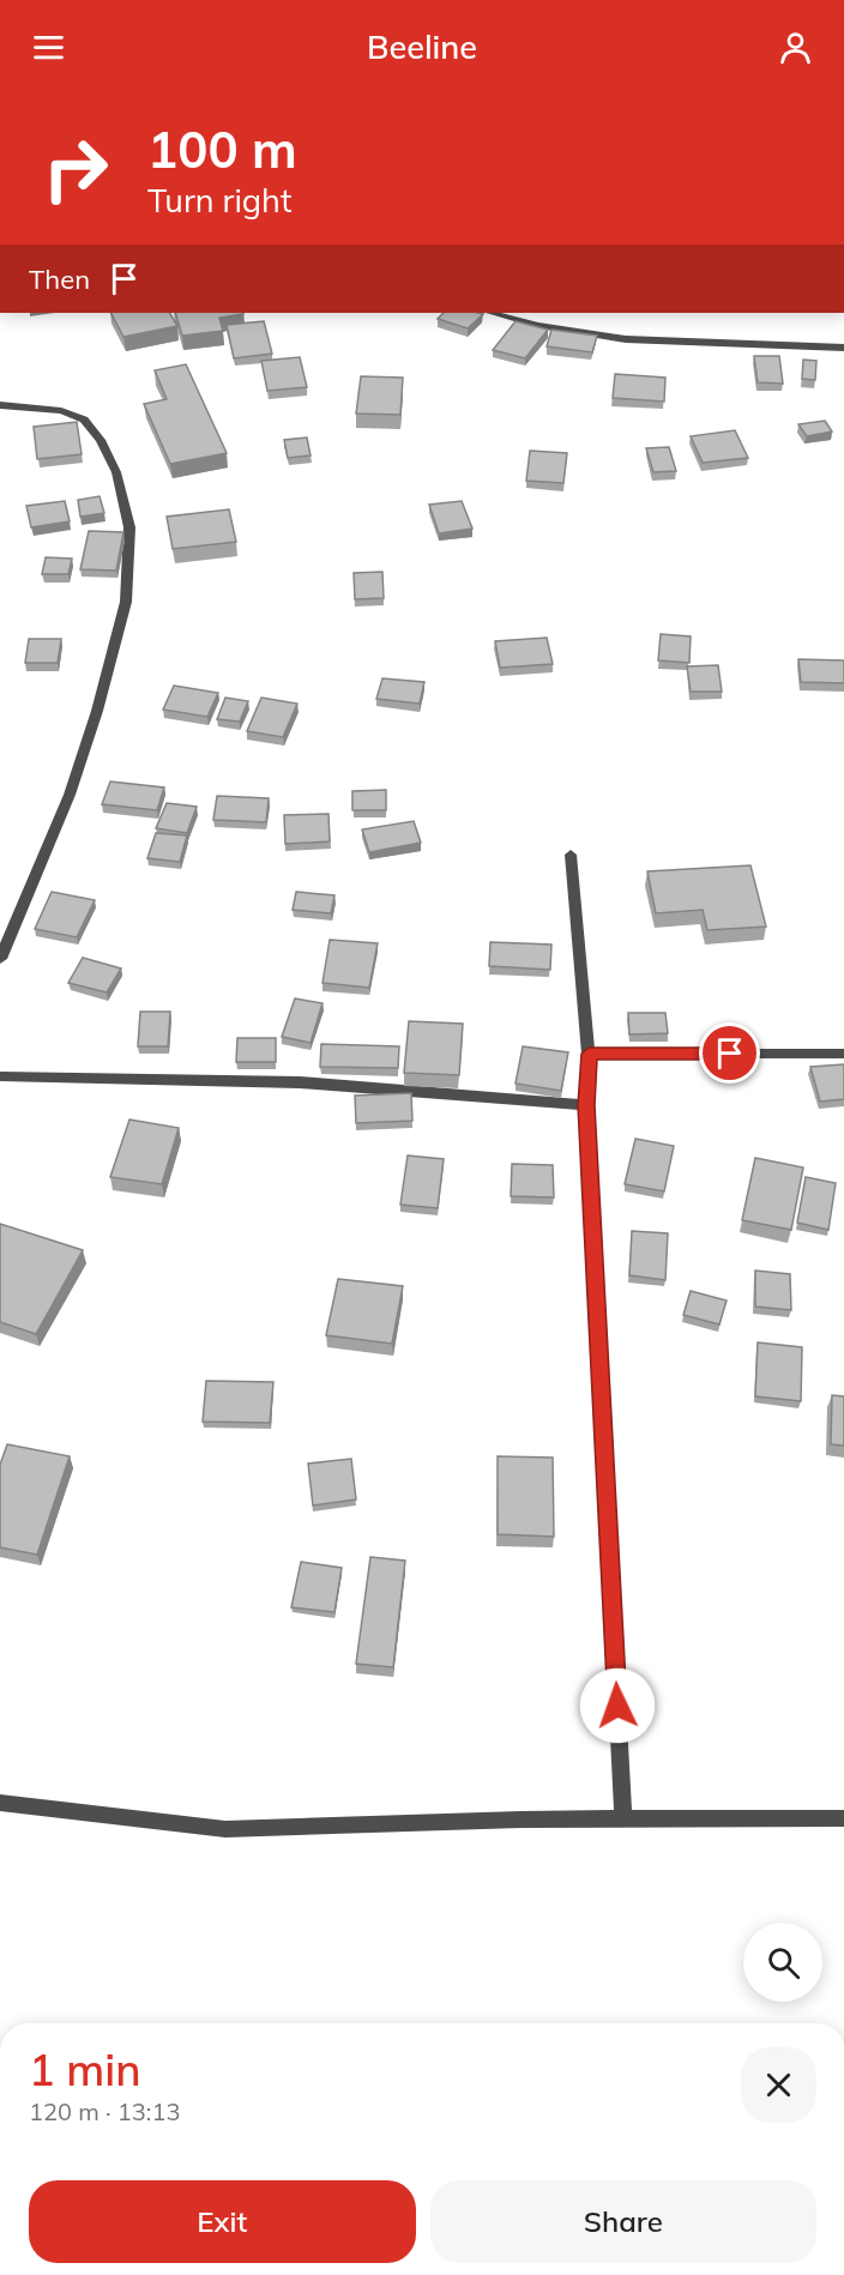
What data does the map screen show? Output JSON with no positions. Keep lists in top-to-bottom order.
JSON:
{
  "page": {
    "header": "Beeline",
    "turn": ["100 m", "Turn right"],
    "then": "Then",
    "heading": ["1 min", "120 m · 13:13"],
    "buttons": ["Exit", "Share"]
  }
}
